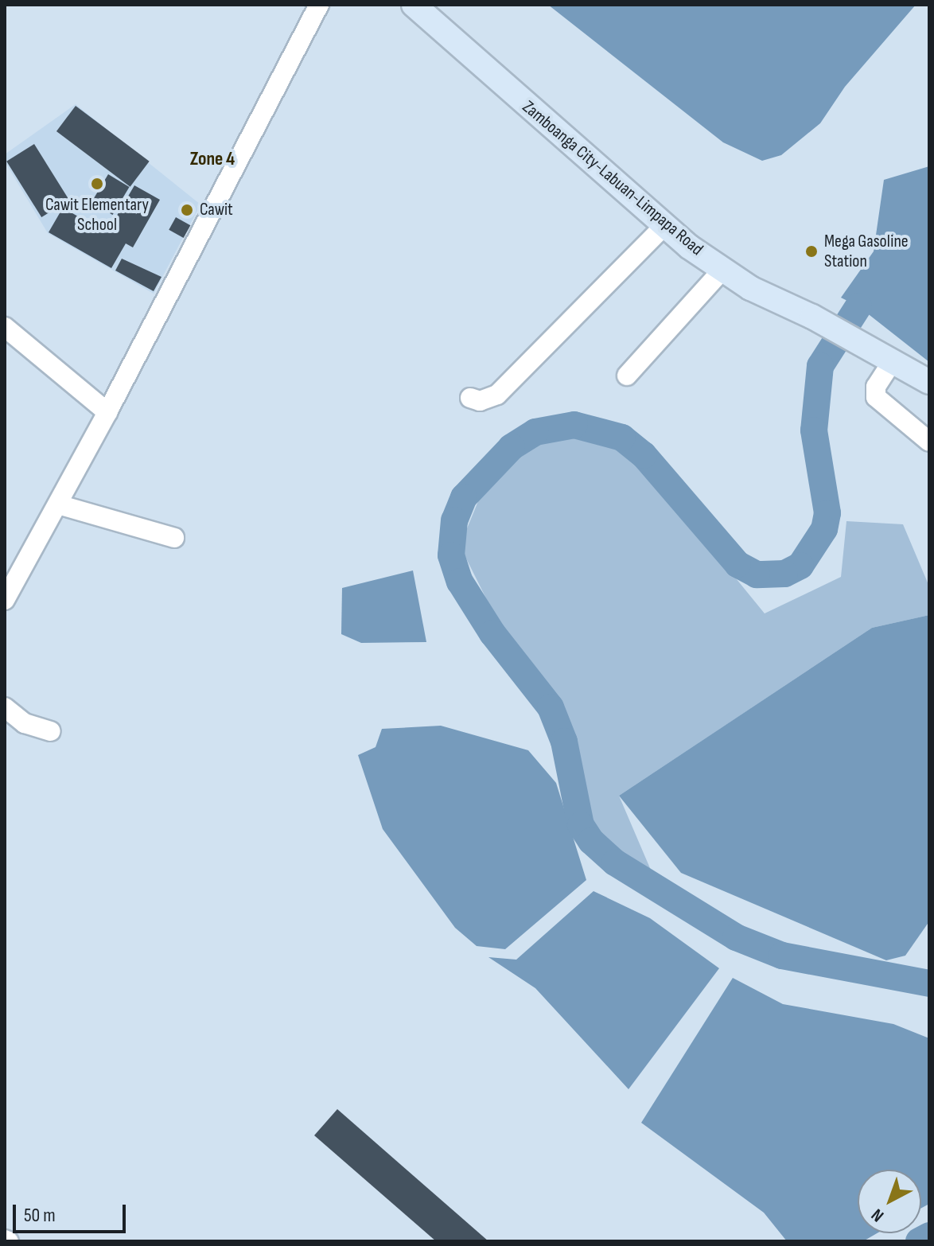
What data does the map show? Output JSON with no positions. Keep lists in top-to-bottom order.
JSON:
{
  "streets": {
    "main road": ["Zamboanga City-Labuan-Limpapa Road"]
  },
  "districts": ["Zone 4"],
  "places": ["Cawit Elementary School", "Cawit", "Mega Gasoline Station"],
  "scale_bar": "50 m",
  "north": "bottom left"
}
